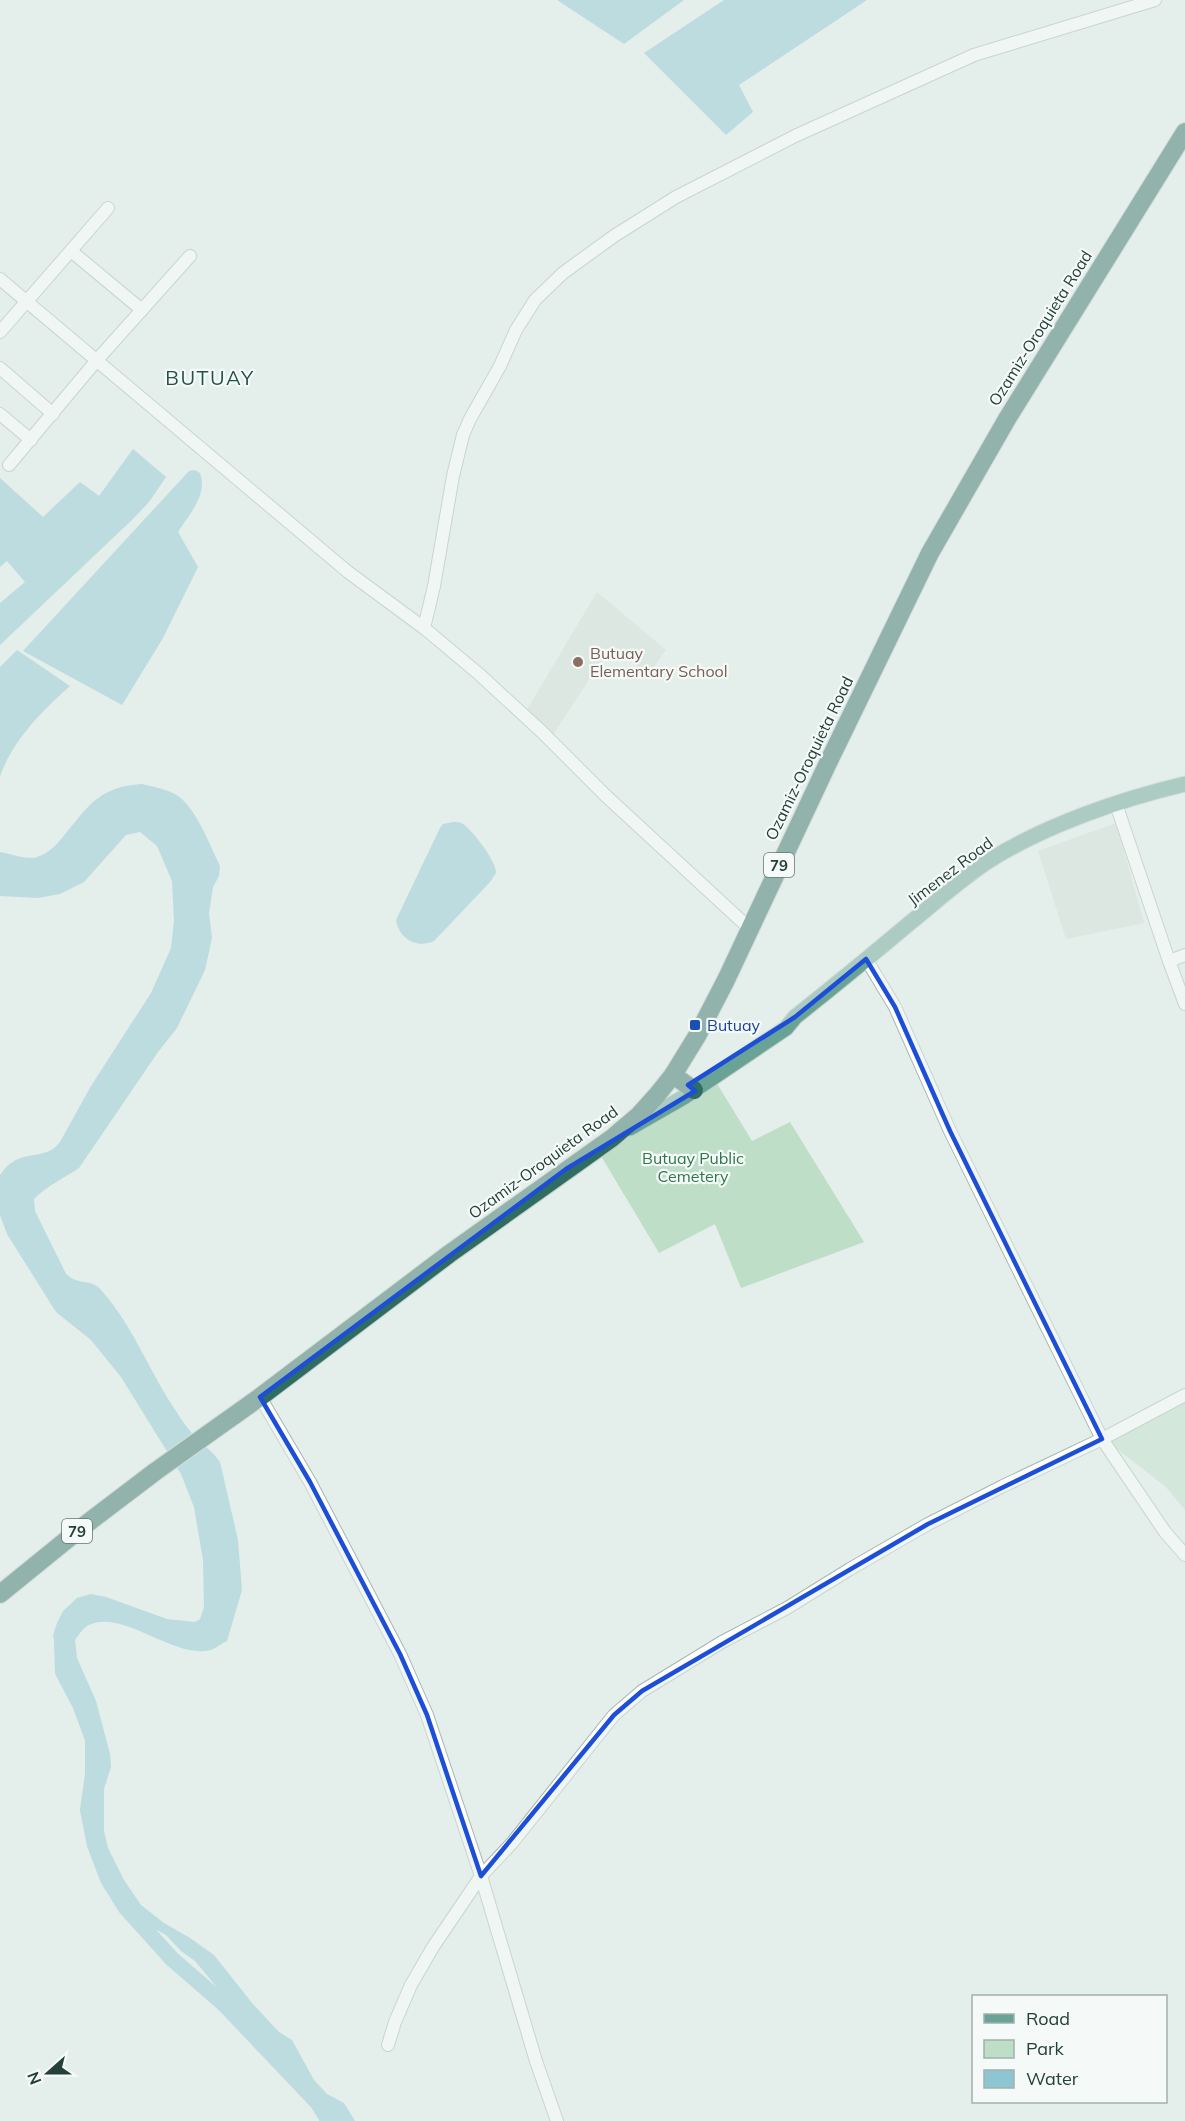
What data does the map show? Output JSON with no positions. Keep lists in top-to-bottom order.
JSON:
{
  "streets": {
    "highway": ["Ozamiz-Oroquieta Road", "79"],
    "main road": ["Jimenez Road"]
  },
  "crossings": [
    ["Ozamiz-Oroquieta Road", "Jimenez Road"]
  ],
  "districts": ["BUTUAY"],
  "parks": ["Butuay Public Cemetery"],
  "places": {
    "other": ["Butuay Elementary School"],
    "transit": ["Butuay"]
  },
  "legend": ["Road", "Park", "Water"],
  "north": "left"
}
